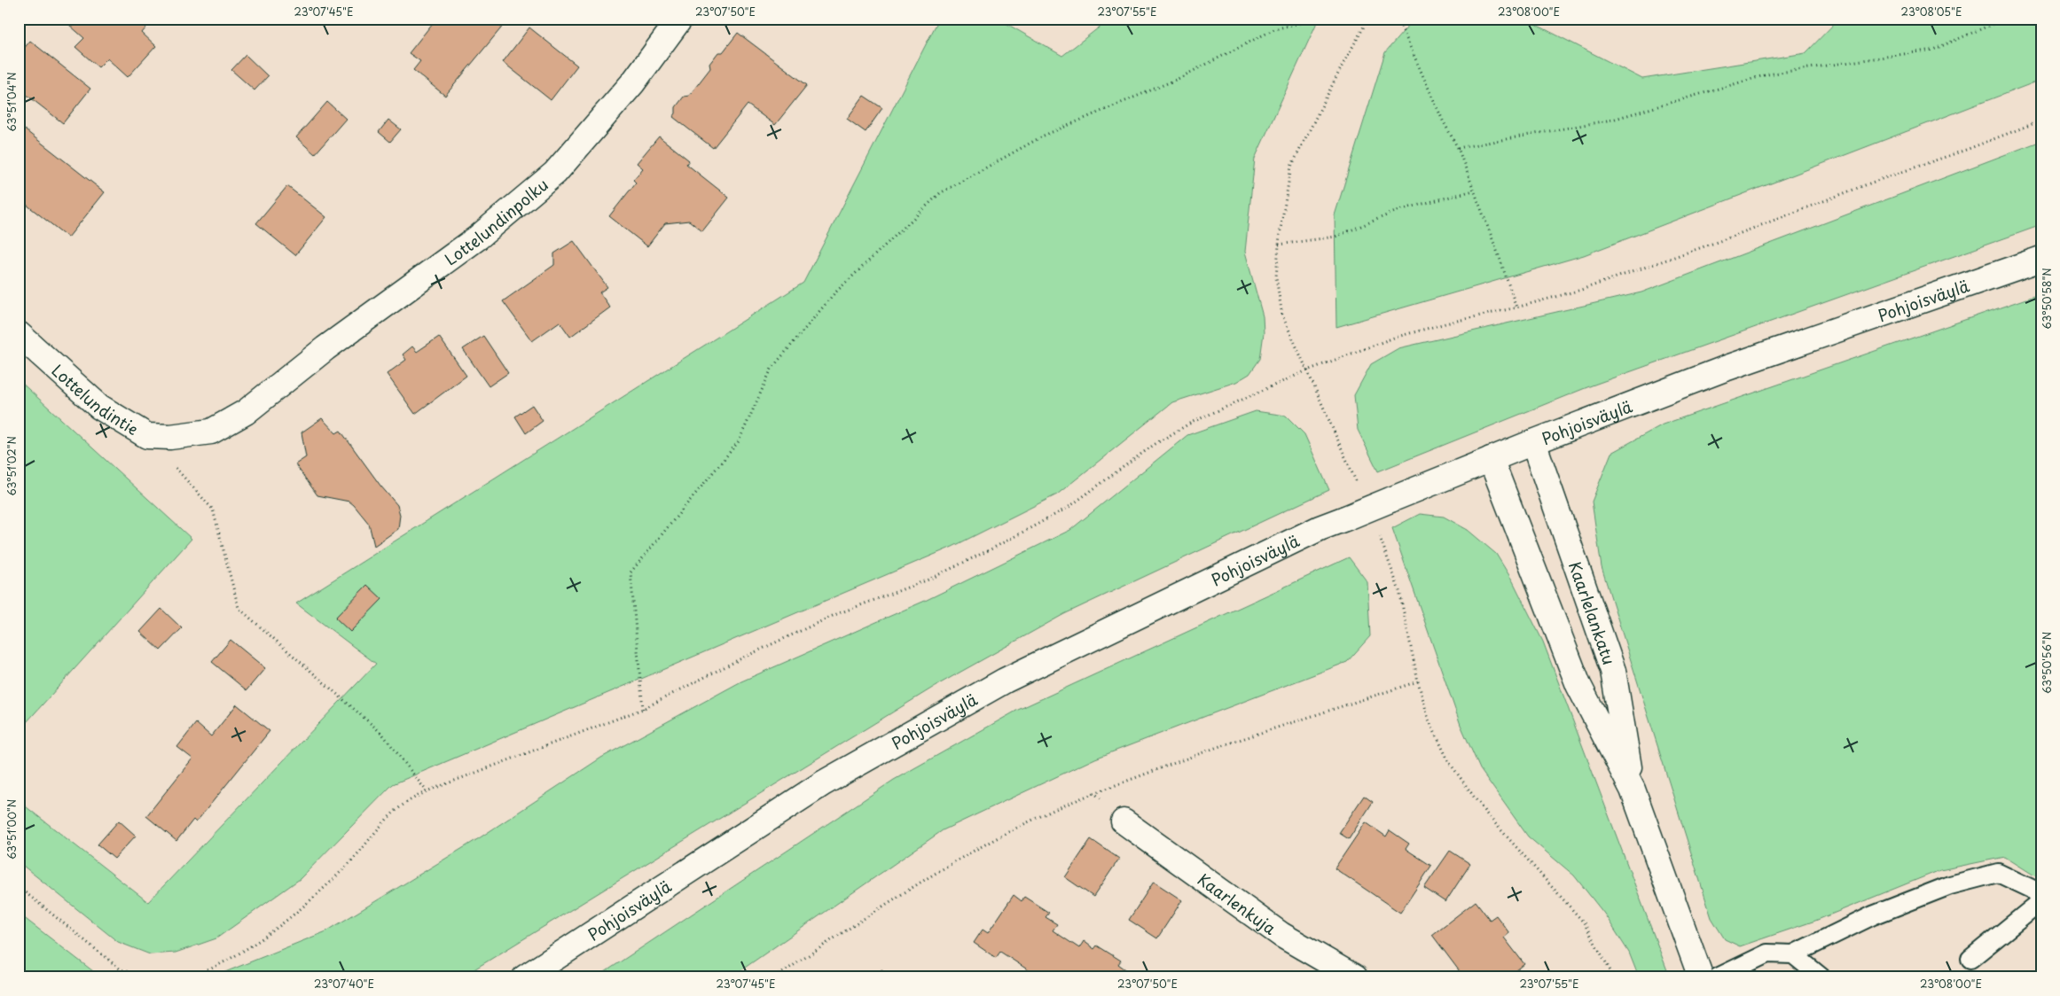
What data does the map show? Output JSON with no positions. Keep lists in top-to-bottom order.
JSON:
{
  "streets": {
    "main road": [
      "Lottelundinpolku",
      "Pohjoisväylä",
      "Lottelundintie",
      "Kaarlelankatu",
      "Kaarlenkuja"
    ]
  },
  "crossings": [
    ["Lottelundinpolku", "Lottelundintie"],
    ["Pohjoisväylä", "Kaarlelankatu"]
  ],
  "coordinates": [
    "23°07'45\"E",
    "23°07'50\"E",
    "23°07'55\"E",
    "23°08'00\"E",
    "23°08'05\"E",
    "63°51'04\"N",
    "63°50'58\"N",
    "63°51'02\"N",
    "63°50'56\"N",
    "63°51'00\"N",
    "23°07'40\"E"
  ]
}
